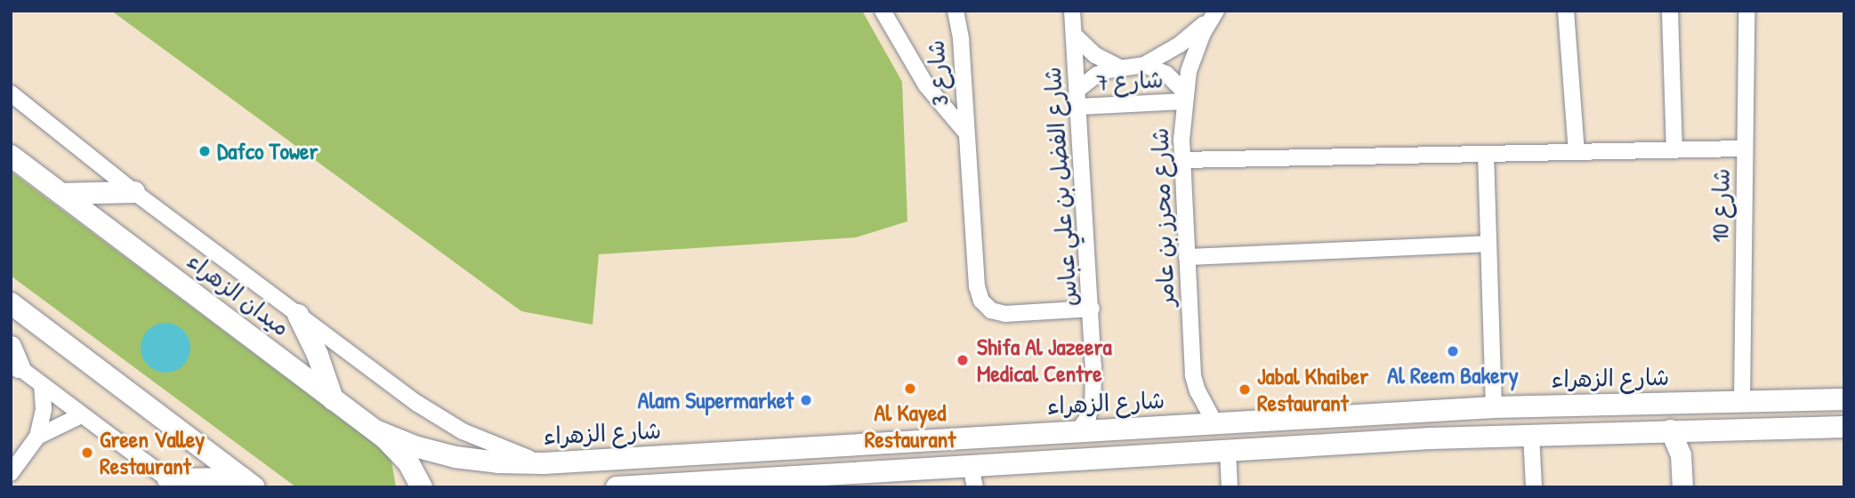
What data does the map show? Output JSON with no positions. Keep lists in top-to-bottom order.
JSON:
{
  "streets": {
    "main road": ["ميدان الزهراء", "شارع الزهراء"],
    "street": [
      "شارع 3",
      "شارع 7",
      "شارع الفضل بن علي عباس",
      "شارع 10",
      "شارع محرز بن عامر"
    ]
  },
  "crossings": [
    ["شارع 3", "شارع الفضل بن علي عباس"],
    ["شارع 7", "شارع الفضل بن علي عباس"],
    ["شارع 7", "شارع محرز بن عامر"],
    ["شارع الفضل بن علي عباس", "شارع الزهراء"],
    ["شارع 10", "شارع الزهراء"],
    ["شارع محرز بن عامر", "شارع الزهراء"],
    ["ميدان الزهراء", "شارع الزهراء"]
  ],
  "places": [
    "Dafco Tower",
    "Al Reem Bakery",
    "Shifa Al Jazeera Medical Centre",
    "Al Kayed Restaurant",
    "Jabal Khaiber Restaurant",
    "Alam Supermarket",
    "Green Valley Restaurant"
  ]
}
